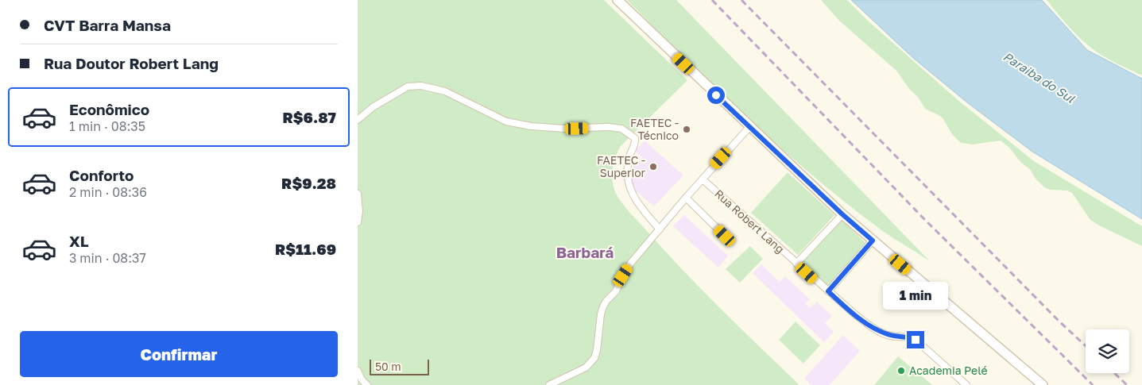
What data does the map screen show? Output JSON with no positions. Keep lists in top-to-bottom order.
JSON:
{
  "streets": {
    "street": ["Rua Robert Lang"]
  },
  "districts": ["Barbará"],
  "water": ["Paraiba do Sul"],
  "places": ["FAETEC - Técnico", "FAETEC - Superior", "Academia Pelé"],
  "scale_bar": "50 m",
  "page": {
    "banner": ["CVT Barra Mansa", "Rua Doutor Robert Lang"],
    "list": [
      {
        "name": "Econômico",
        "note": "1 min · 08:35",
        "value": "R$6.87"
      },
      {
        "name": "Conforto",
        "note": "2 min · 08:36",
        "value": "R$9.28"
      },
      {
        "name": "XL",
        "note": "3 min · 08:37",
        "value": "R$11.69"
      }
    ],
    "bubble": "1 min",
    "buttons": "Confirmar",
    "scale": "50 m"
  }
}
